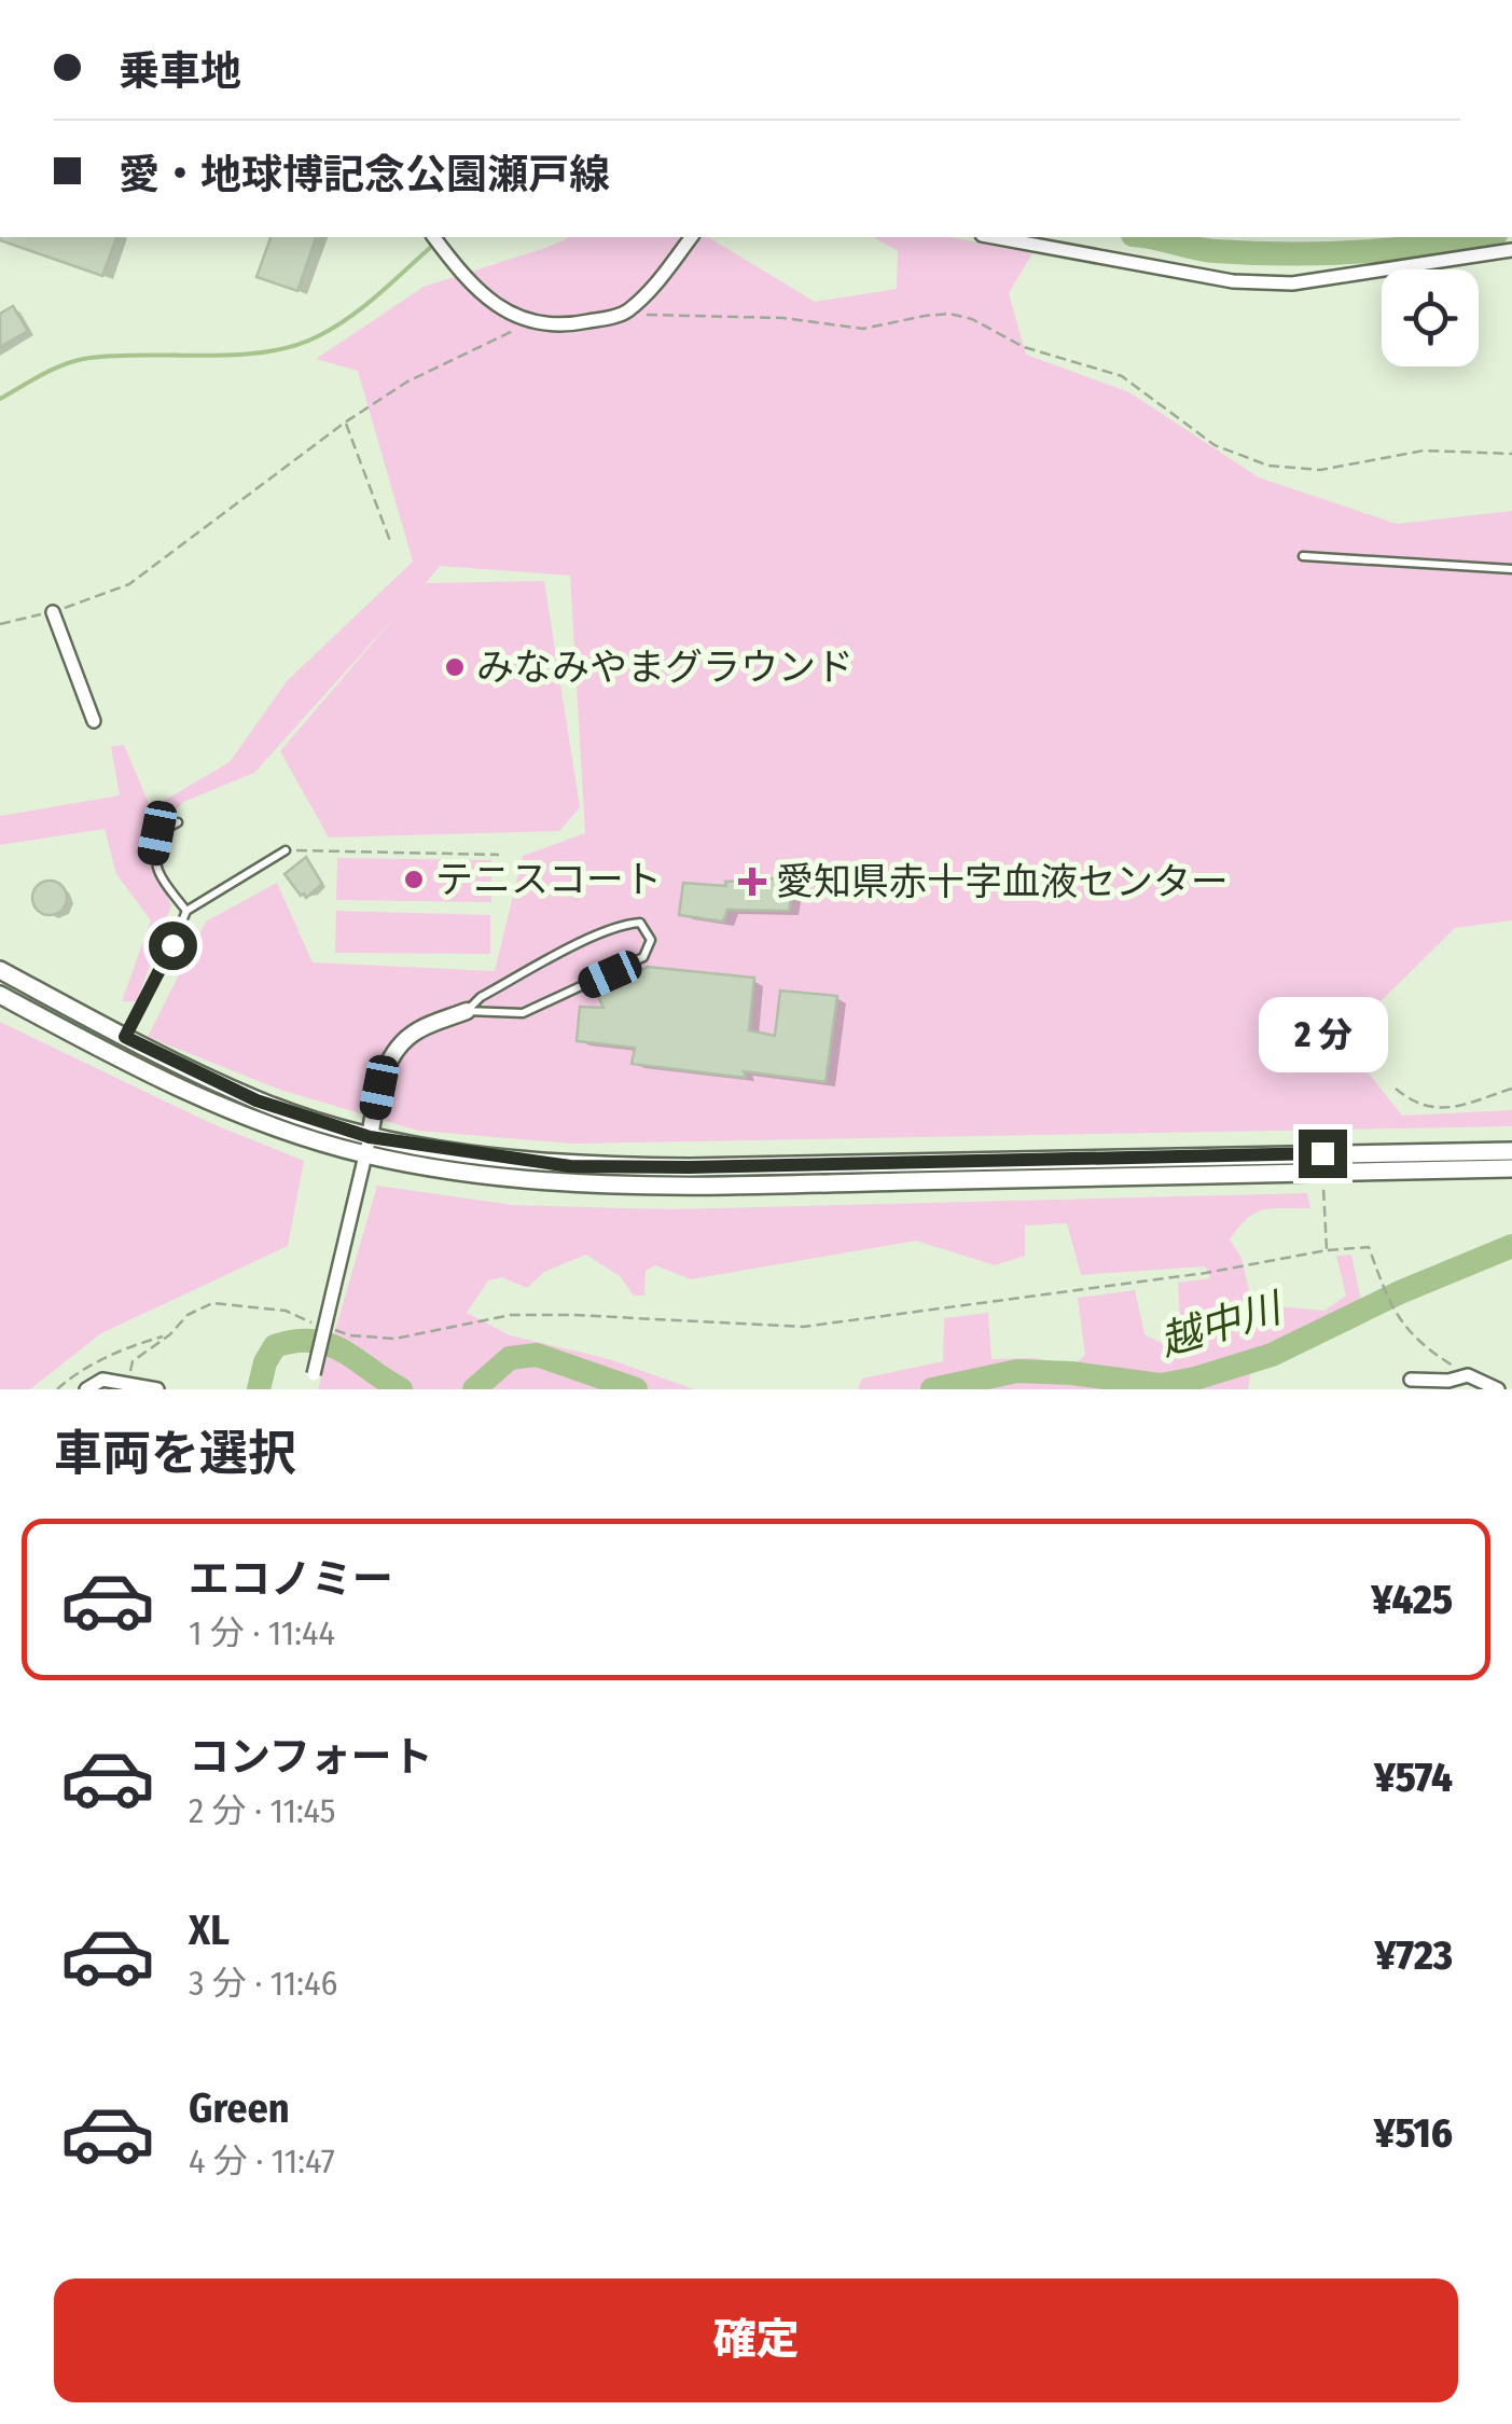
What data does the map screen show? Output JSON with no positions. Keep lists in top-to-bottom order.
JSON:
{
  "water": ["越中川"],
  "places": {
    "other": ["みなみやまグラウンド", "テニスコート"],
    "health": ["愛知県赤十字血液センター"]
  },
  "page": {
    "banner": ["乗車地", "愛・地球博記念公園瀬戸線"],
    "bubble": "2 分",
    "heading": "車両を選択",
    "list": [
      {
        "name": "エコノミー",
        "note": "1 分 · 11:44",
        "value": "¥425"
      },
      {
        "name": "コンフォート",
        "note": "2 分 · 11:45",
        "value": "¥574"
      },
      {
        "name": "XL",
        "note": "3 分 · 11:46",
        "value": "¥723"
      },
      {
        "name": "Green",
        "note": "4 分 · 11:47",
        "value": "¥516"
      }
    ],
    "buttons": "確定"
  }
}
